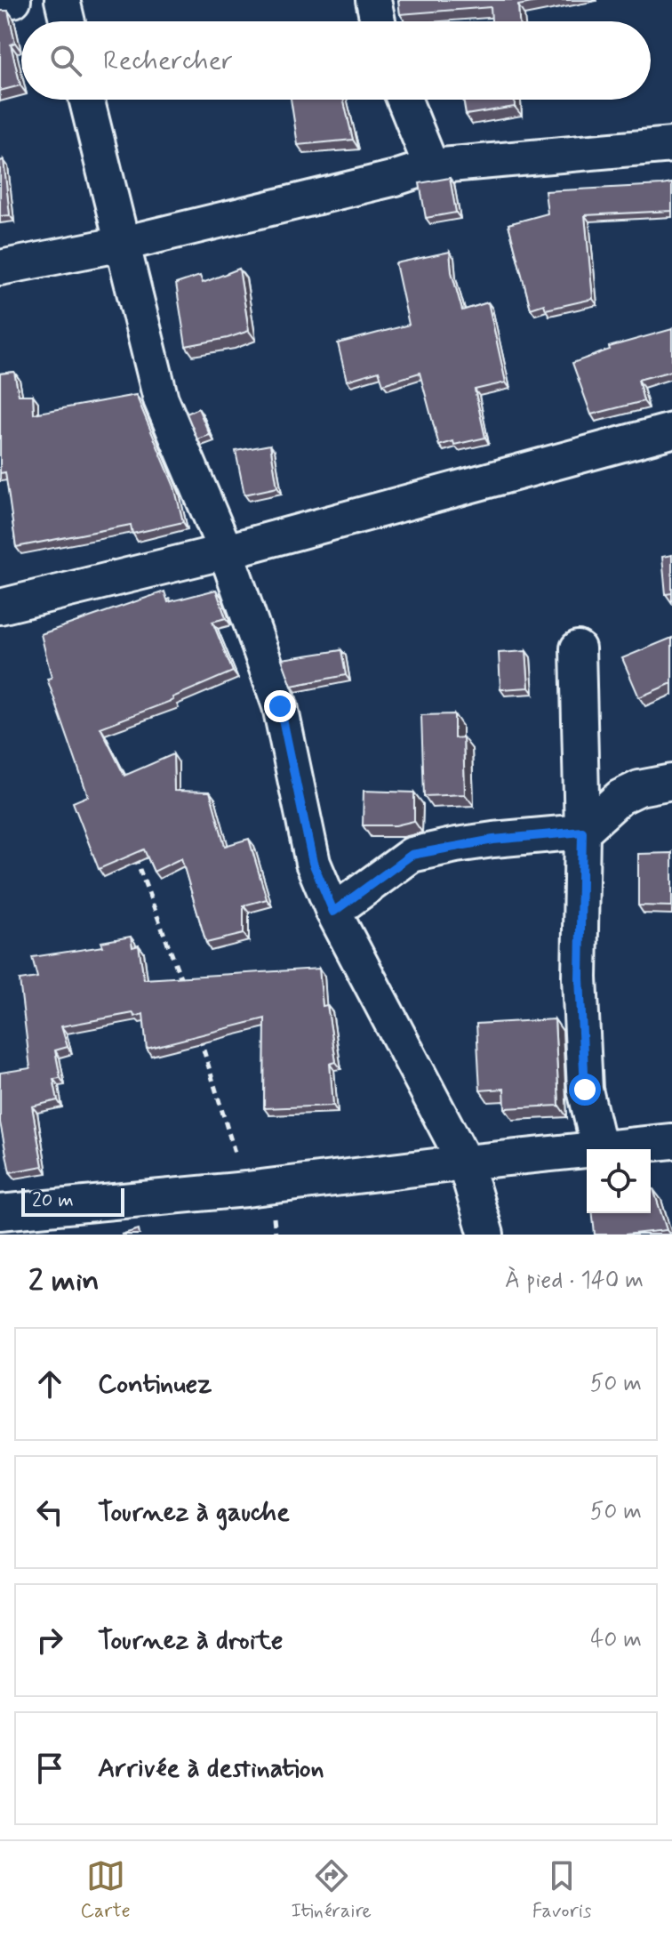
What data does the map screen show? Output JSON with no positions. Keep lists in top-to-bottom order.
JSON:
{
  "scale_bar": "20 m",
  "page": {
    "search": "Rechercher",
    "scale": "20 m",
    "heading": ["2 min", "À pied · 140 m"],
    "list": [
      ["Continuez", "50 m"],
      ["Tournez à gauche", "50 m"],
      ["Tournez à droite", "40 m"],
      "Arrivée à destination"
    ],
    "nav": ["Carte", "Itinéraire", "Favoris"]
  }
}
